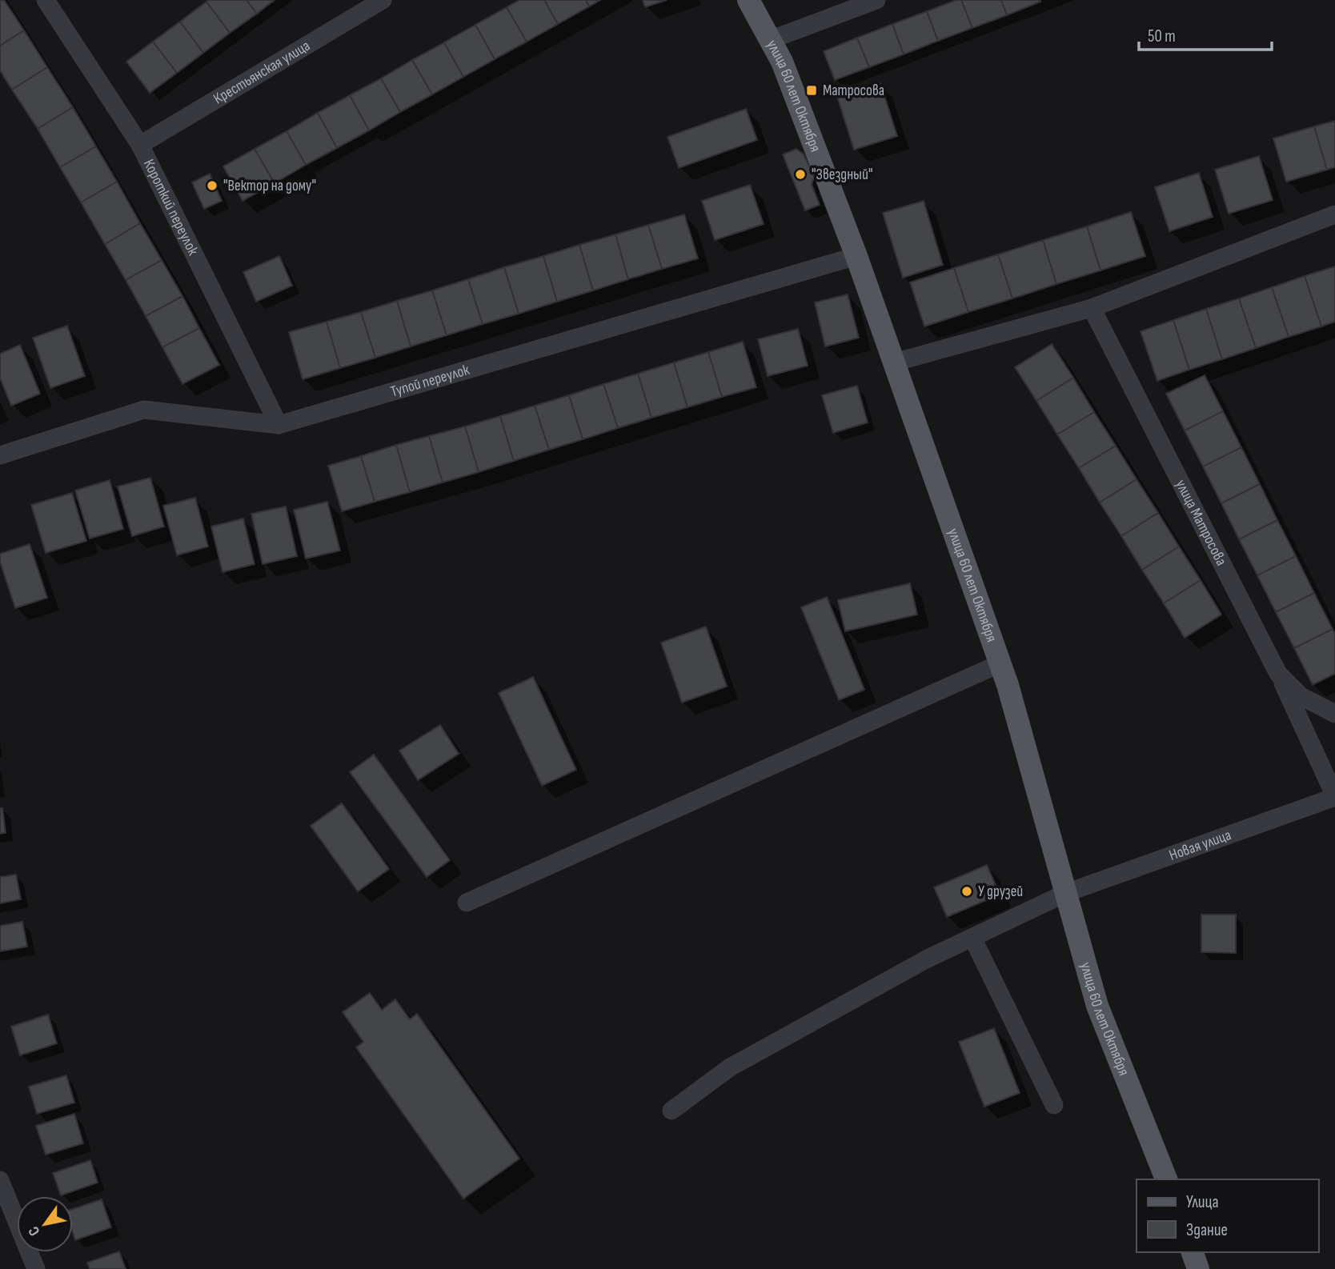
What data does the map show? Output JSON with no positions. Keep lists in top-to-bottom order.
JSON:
{
  "streets": {
    "main road": ["улица 60 лет Октября"],
    "street": [
      "Крестьянская улица",
      "Короткий переулок",
      "Тупой переулок",
      "улица Матросова",
      "Новая улица"
    ]
  },
  "crossings": [
    ["Крестьянская улица", "Короткий переулок"],
    ["улица 60 лет Октября", "Тупой переулок"],
    ["улица 60 лет Октября", "Новая улица"],
    ["Короткий переулок", "Тупой переулок"]
  ],
  "places": {
    "transit": ["Матросова"],
    "other": ["\"Звездный\"", "\"Вектор на дому\"", "У друзей"]
  },
  "legend": ["Улица", "Здание"],
  "scale_bar": "50 m",
  "north": "bottom left"
}
